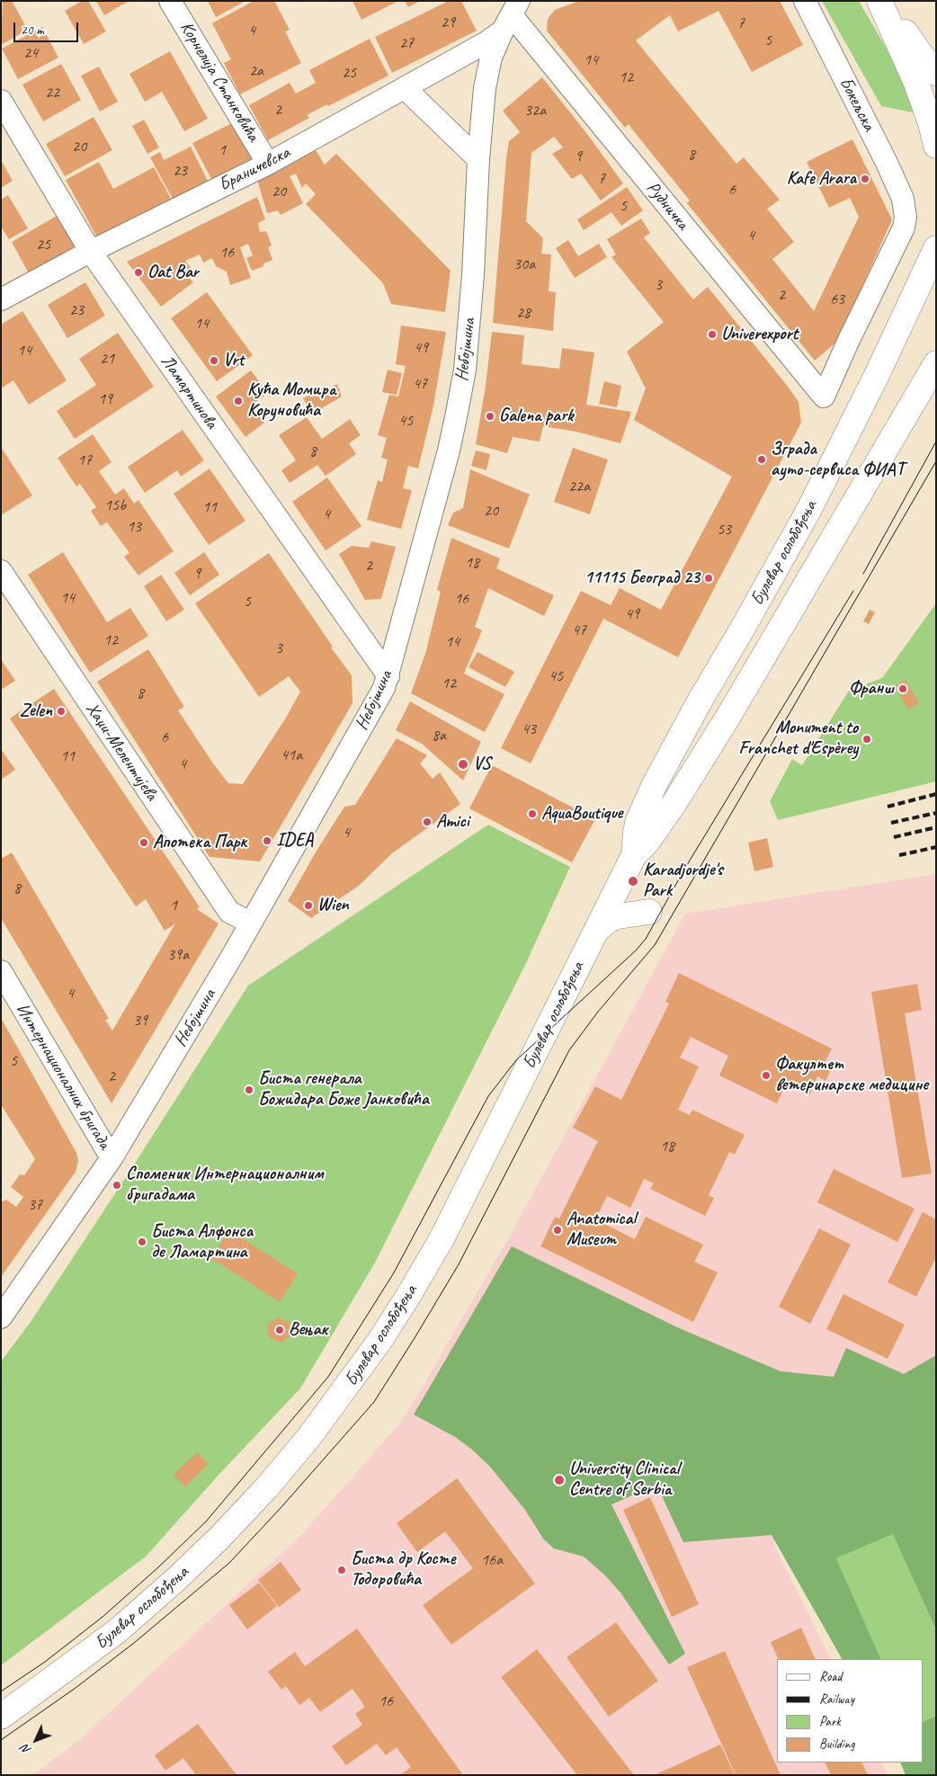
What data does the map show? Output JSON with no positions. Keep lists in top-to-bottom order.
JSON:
{
  "streets": {
    "main road": ["Булевар ослобођења"],
    "street": [
      "Корнелија Станковића",
      "Бокељска",
      "Браничевска",
      "Рудничка",
      "Небојшина",
      "Ламартинова",
      "Хаџи-Мелентијева",
      "Интернационалних бригада"
    ]
  },
  "crossings": [
    ["Корнелија Станковића", "Браничевска"],
    ["Бокељска", "Рудничка"],
    ["Браничевска", "Рудничка"],
    ["Браничевска", "Небојшина"],
    ["Браничевска", "Ламартинова"],
    ["Рудничка", "Небојшина"],
    ["Небојшина", "Ламартинова"],
    ["Небојшина", "Хаџи-Мелентијева"],
    ["Небојшина", "Интернационалних бригада"]
  ],
  "places": [
    "Kafe Arara",
    "Oat Bar",
    "Univerexport",
    "Vrt",
    "Кућа Момира Коруновића",
    "Galena park",
    "Зграда ауто-сервиса ФИАТ",
    "11115 Београд 23",
    "Франш",
    "Zelen",
    "Monument to Franchet d'Espèrey",
    "VS",
    "AquaBoutique",
    "Amici",
    "IDEA",
    "Апотека Парк",
    "Karadjordje's Park",
    "Wien",
    "Факултет ветеринарске медицине",
    "Биста генерала Божидара Боже Јанковића",
    "Споменик Интернационалним бригадама",
    "Anatomical Museum",
    "Биста Алфонса де Ламартина",
    "Вењак",
    "University Clinical Centre of Serbia",
    "Биста др Косте Тодоровића"
  ],
  "house_numbers": [
    "29",
    "7",
    "4",
    "5",
    "27",
    "24",
    "14",
    "2a",
    "25",
    "12",
    "22",
    "2",
    "32a",
    "20",
    "1",
    "8",
    "9",
    "23",
    "7",
    "6",
    "20",
    "5",
    "4",
    "25",
    "16",
    "30a",
    "3",
    "2",
    "63",
    "23",
    "28",
    "14",
    "49",
    "14",
    "21",
    "47",
    "19",
    "45",
    "8",
    "17",
    "22a",
    "15b",
    "11",
    "20",
    "4",
    "13",
    "53",
    "18",
    "2",
    "9",
    "14",
    "16",
    "5",
    "49",
    "47",
    "12",
    "14",
    "3",
    "45",
    "12",
    "8",
    "43",
    "8a",
    "6",
    "41a",
    "11",
    "4",
    "4",
    "8",
    "1",
    "39a",
    "4",
    "39",
    "5",
    "2",
    "18",
    "37",
    "16a",
    "16"
  ],
  "legend": [
    "Road",
    "Railway",
    "Park",
    "Building"
  ],
  "scale_bar": "20 m",
  "north": "bottom left"
}
